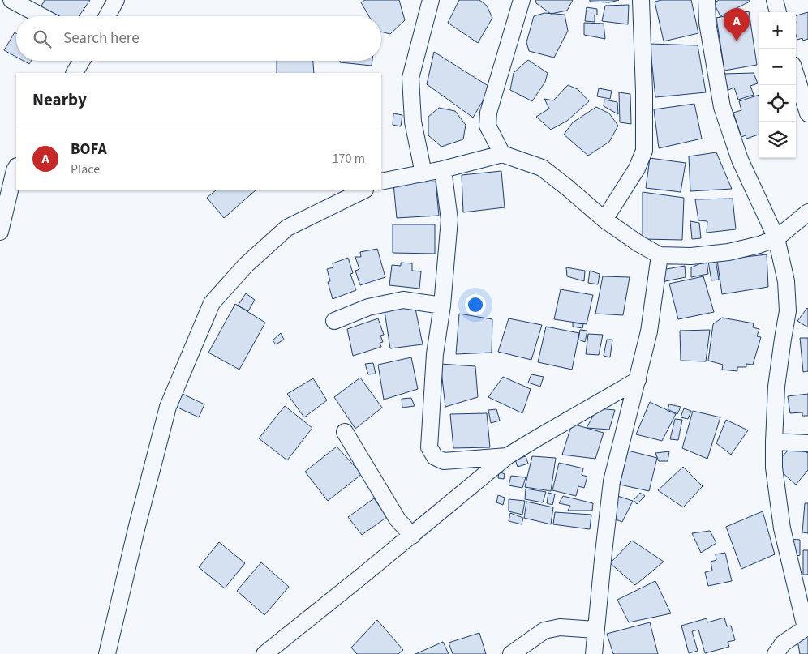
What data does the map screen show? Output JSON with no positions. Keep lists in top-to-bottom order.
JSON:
{
  "page": {
    "pins": "A",
    "map_buttons": ["+", "−"],
    "search": "Search here",
    "heading": "Nearby",
    "list": [
      {
        "mark": "A",
        "name": "BOFA",
        "note": "Place",
        "value": "170 m"
      }
    ]
  }
}
